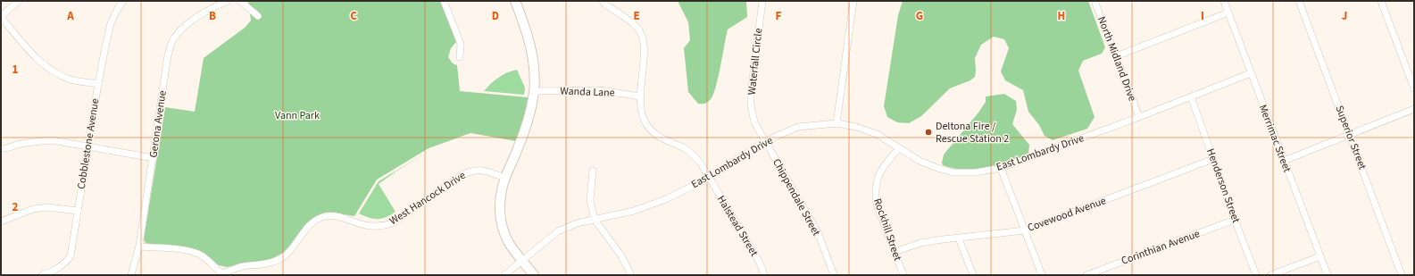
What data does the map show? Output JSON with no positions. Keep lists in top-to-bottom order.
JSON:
{
  "streets": {
    "street": [
      "North Midland Drive",
      "Waterfall Circle",
      "Wanda Lane",
      "Gerona Avenue",
      "Superior Street",
      "Merrimac Street",
      "Cobblestone Avenue",
      "East Lombardy Drive",
      "Henderson Street",
      "Chippendale Street",
      "West Hancock Drive",
      "Covewood Avenue",
      "Halstead Street",
      "Rockhill Street",
      "Corinthian Avenue"
    ]
  },
  "crossings": [
    ["North Midland Drive", "East Lombardy Drive"],
    ["Waterfall Circle", "East Lombardy Drive"],
    ["Waterfall Circle", "Chippendale Street"],
    ["Wanda Lane", "Halstead Street"],
    ["Merrimac Street", "East Lombardy Drive"],
    ["East Lombardy Drive", "Henderson Street"],
    ["East Lombardy Drive", "Chippendale Street"],
    ["East Lombardy Drive", "Halstead Street"],
    ["East Lombardy Drive", "Rockhill Street"],
    ["Henderson Street", "Covewood Avenue"],
    ["Henderson Street", "Corinthian Avenue"],
    ["Covewood Avenue", "Rockhill Street"]
  ],
  "parks": ["Vann Park"],
  "places": ["Deltona Fire / Rescue Station 2"],
  "grid": {
    "columns": [
      "A",
      "B",
      "C",
      "D",
      "E",
      "F",
      "G",
      "H",
      "I",
      "J"
    ],
    "rows": ["1", "2"]
  }
}
